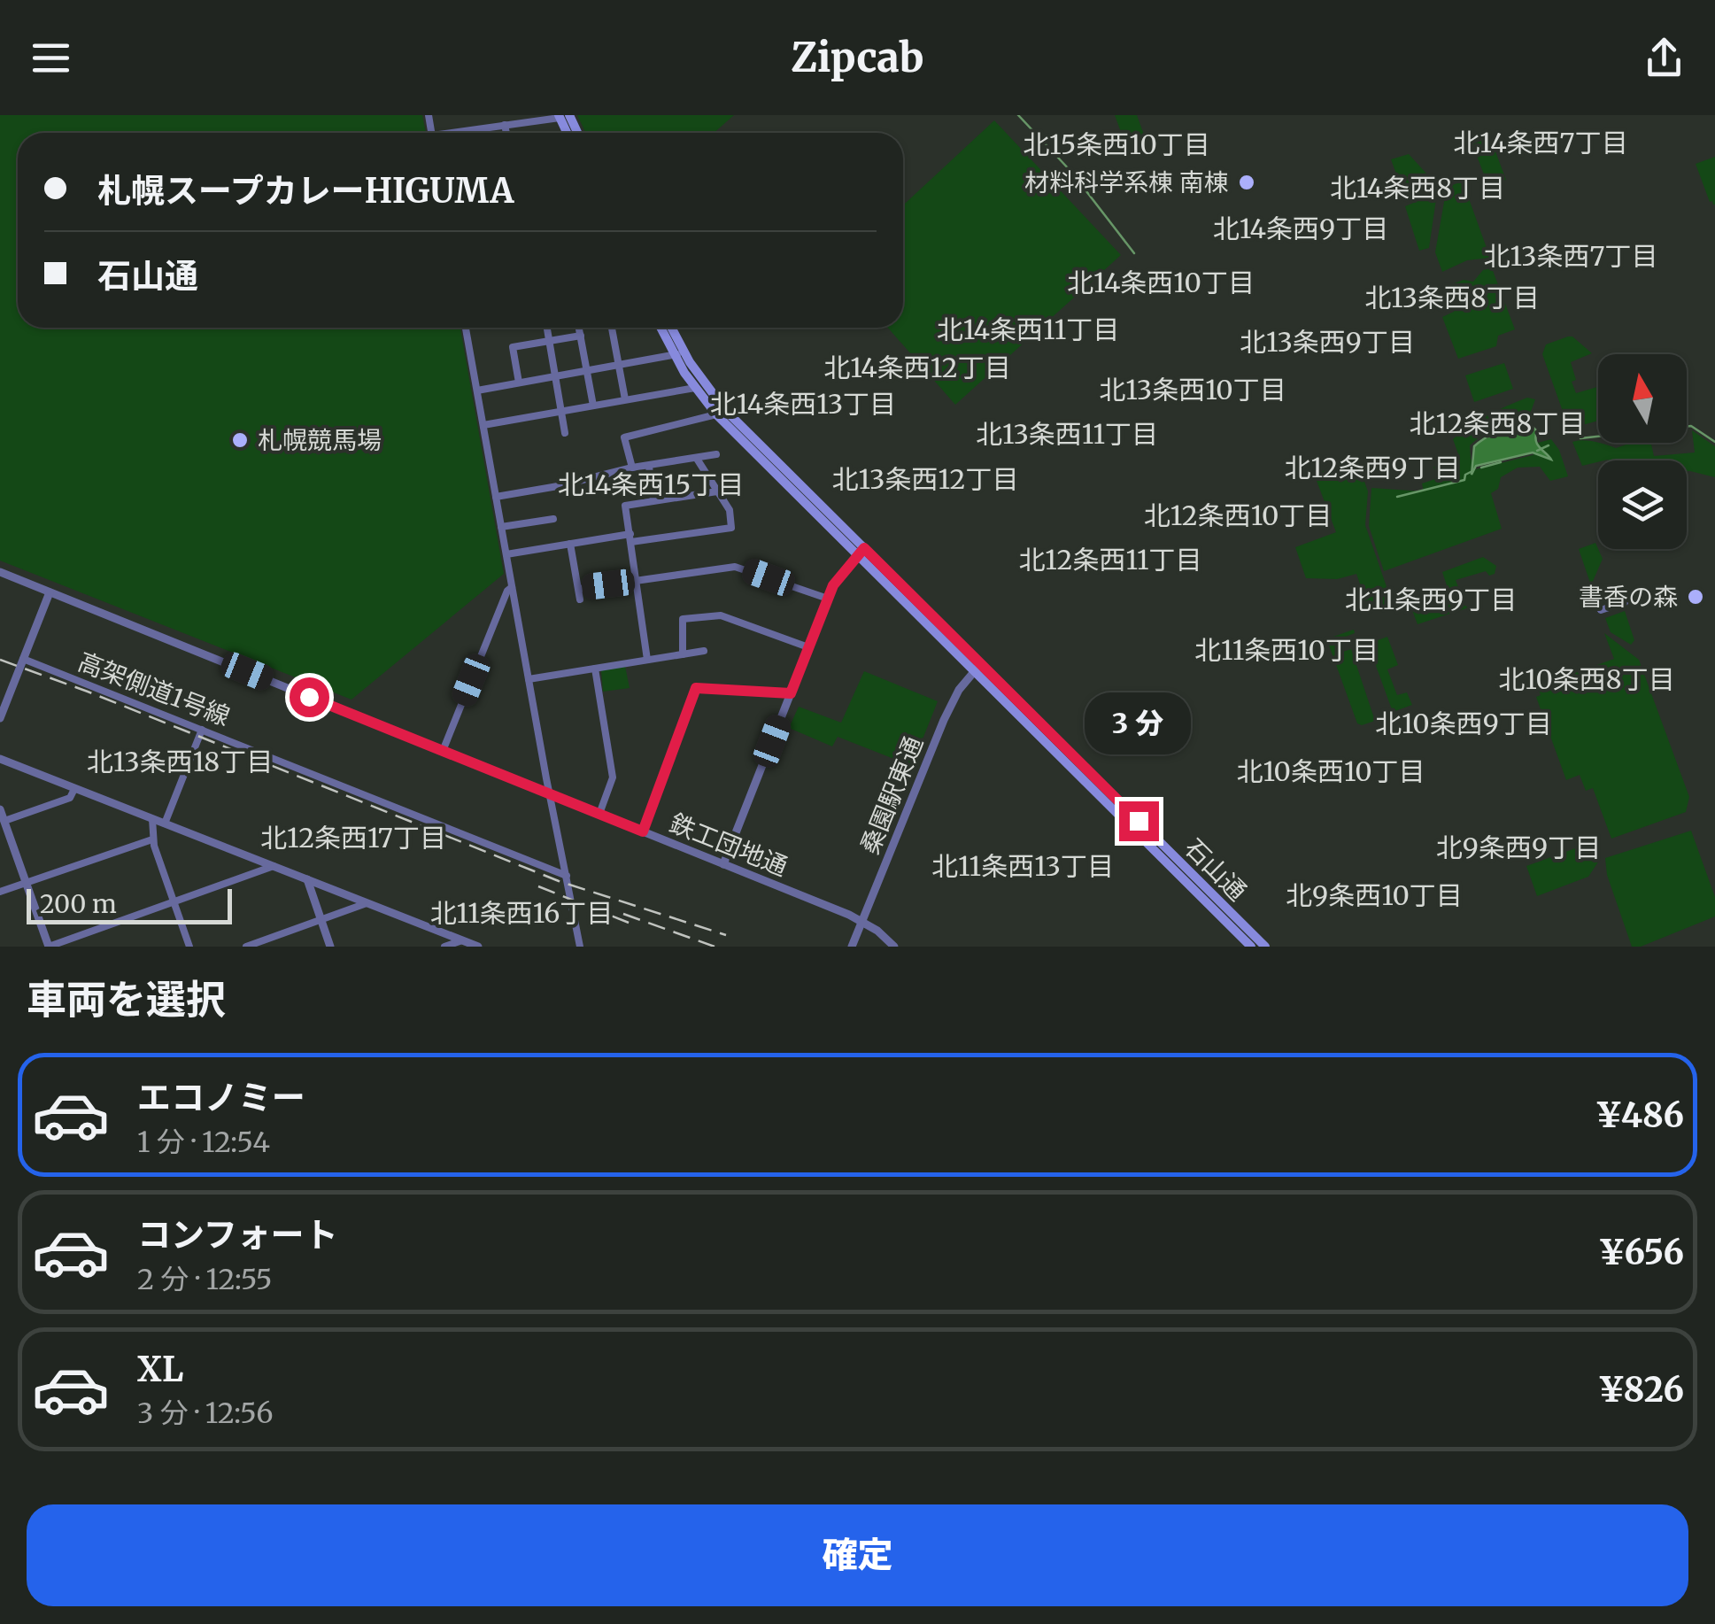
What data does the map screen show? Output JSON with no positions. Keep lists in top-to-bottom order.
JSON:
{
  "streets": {
    "main road": ["石山通"],
    "street": ["高架側道1号線", "桑園駅東通", "鉄工団地通"]
  },
  "crossings": [
    ["桑園駅東通", "鉄工団地通"],
    ["桑園駅東通", "石山通"]
  ],
  "districts": [
    "北14条西7丁目",
    "北15条西10丁目",
    "北14条西8丁目",
    "北14条西9丁目",
    "北13条西7丁目",
    "北14条西10丁目",
    "北13条西8丁目",
    "北14条西11丁目",
    "北13条西9丁目",
    "北14条西12丁目",
    "北13条西10丁目",
    "北14条西13丁目",
    "北12条西8丁目",
    "北13条西11丁目",
    "北12条西9丁目",
    "北13条西12丁目",
    "北14条西15丁目",
    "北12条西10丁目",
    "北12条西11丁目",
    "北11条西9丁目",
    "北11条西10丁目",
    "北10条西8丁目",
    "北10条西9丁目",
    "北13条西18丁目",
    "北10条西10丁目",
    "北12条西17丁目",
    "北9条西9丁目",
    "北11条西13丁目",
    "北9条西10丁目",
    "北11条西16丁目"
  ],
  "places": ["材料科学系棟 南棟", "札幌競馬場", "書香の森"],
  "scale_bar": "200 m",
  "north": "top",
  "page": {
    "header": "Zipcab",
    "banner": ["札幌スープカレーHIGUMA", "石山通"],
    "bubble": "3 分",
    "scale": "200 m",
    "heading": "車両を選択",
    "list": [
      {
        "name": "エコノミー",
        "note": "1 分 · 12:54",
        "value": "¥486"
      },
      {
        "name": "コンフォート",
        "note": "2 分 · 12:55",
        "value": "¥656"
      },
      {
        "name": "XL",
        "note": "3 分 · 12:56",
        "value": "¥826"
      }
    ],
    "buttons": "確定"
  }
}
